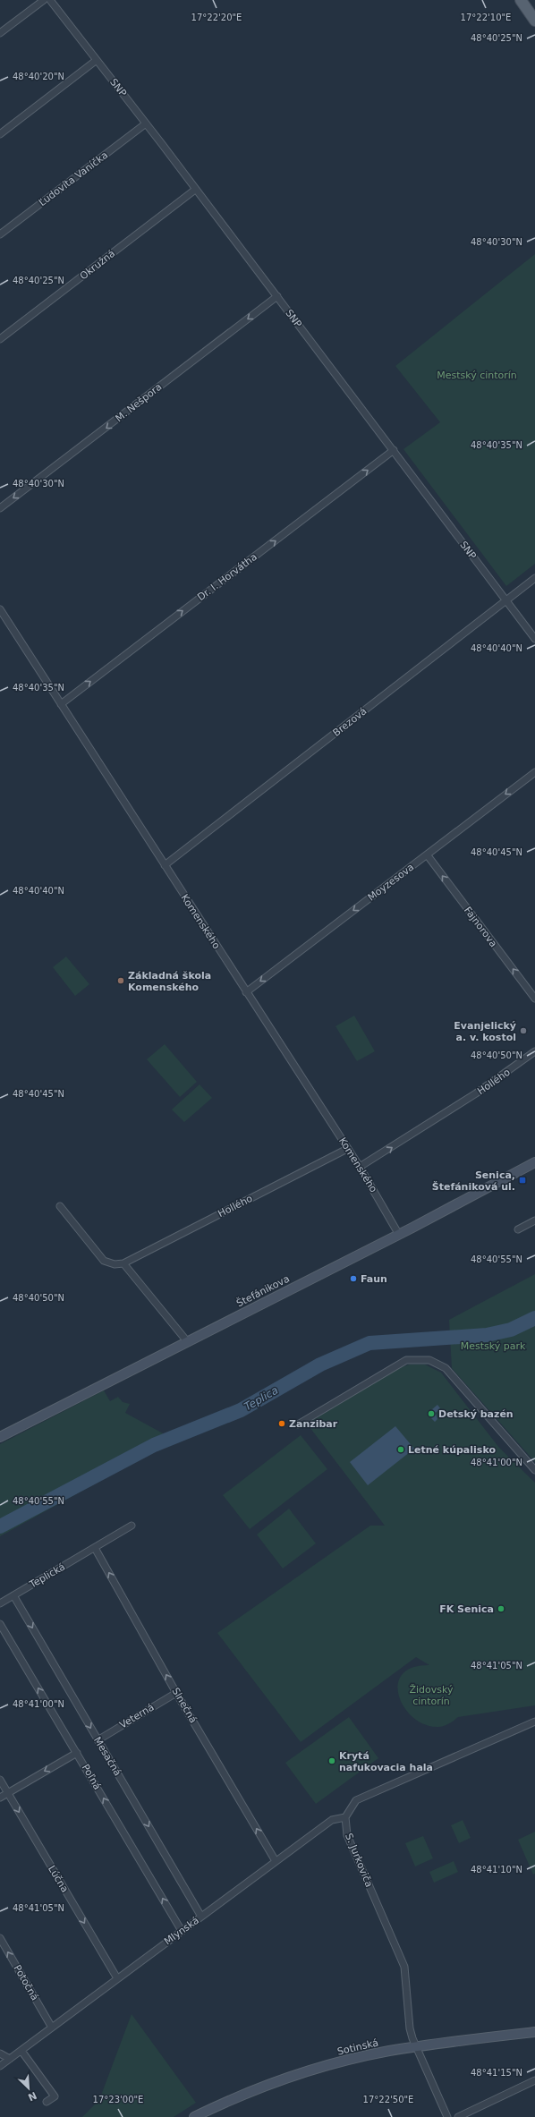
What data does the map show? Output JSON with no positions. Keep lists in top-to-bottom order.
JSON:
{
  "streets": {
    "street": [
      "SNP",
      "Ľudovíta Vaníčka",
      "Okružná",
      "M. Nešpora",
      "Dr. I. Horvátha",
      "Brezová",
      "Moyzesova",
      "Komenského",
      "Fajnorova",
      "Hollého",
      "Štefánikova",
      "Teplická",
      "Slnečná",
      "Veterná",
      "Mesačná",
      "Poľná",
      "S. Jurkoviča",
      "Lúčna",
      "Mlynská",
      "Potočná",
      "Sotinská"
    ]
  },
  "crossings": [
    ["SNP", "Ľudovíta Vaníčka"],
    ["SNP", "Okružná"],
    ["SNP", "M. Nešpora"],
    ["SNP", "Dr. I. Horvátha"],
    ["SNP", "Brezová"],
    ["Dr. I. Horvátha", "Komenského"],
    ["Brezová", "Komenského"],
    ["Moyzesova", "Komenského"],
    ["Moyzesova", "Fajnorova"],
    ["Komenského", "Hollého"],
    ["Komenského", "Štefánikova"],
    ["Teplická", "Slnečná"],
    ["Teplická", "Mesačná"],
    ["Slnečná", "Veterná"],
    ["Slnečná", "Mlynská"],
    ["Veterná", "Mesačná"],
    ["Mesačná", "Mlynská"],
    ["Poľná", "Mlynská"],
    ["S. Jurkoviča", "Mlynská"],
    ["S. Jurkoviča", "Sotinská"],
    ["Lúčna", "Mlynská"],
    ["Mlynská", "Potočná"]
  ],
  "one_way": [
    "M. Nešpora",
    "Dr. I. Horvátha",
    "Moyzesova",
    "Fajnorova",
    "Hollého",
    "Slnečná",
    "Mesačná",
    "Poľná",
    "Lúčna",
    "Potočná"
  ],
  "water": ["Teplica"],
  "parks": ["Mestský cintorín", "Mestský park", "Židovský cintorín"],
  "places": {
    "other": [
      "Základná škola Komenského",
      "Evanjelický a. v. kostol",
      "Faun",
      "Detský bazén",
      "Zanzibar",
      "Letné kúpalisko",
      "FK Senica",
      "Krytá nafukovacia hala"
    ],
    "transit": ["Senica, Štefániková ul."]
  },
  "north": "bottom right",
  "coordinates": [
    "17°22'20\"E",
    "17°22'10\"E",
    "48°40'25\"N",
    "48°40'20\"N",
    "48°40'30\"N",
    "48°40'35\"N",
    "48°40'40\"N",
    "48°40'45\"N",
    "48°40'50\"N",
    "48°40'55\"N",
    "48°41'00\"N",
    "48°41'05\"N",
    "48°41'10\"N",
    "48°41'15\"N",
    "17°23'00\"E",
    "17°22'50\"E"
  ]
}
